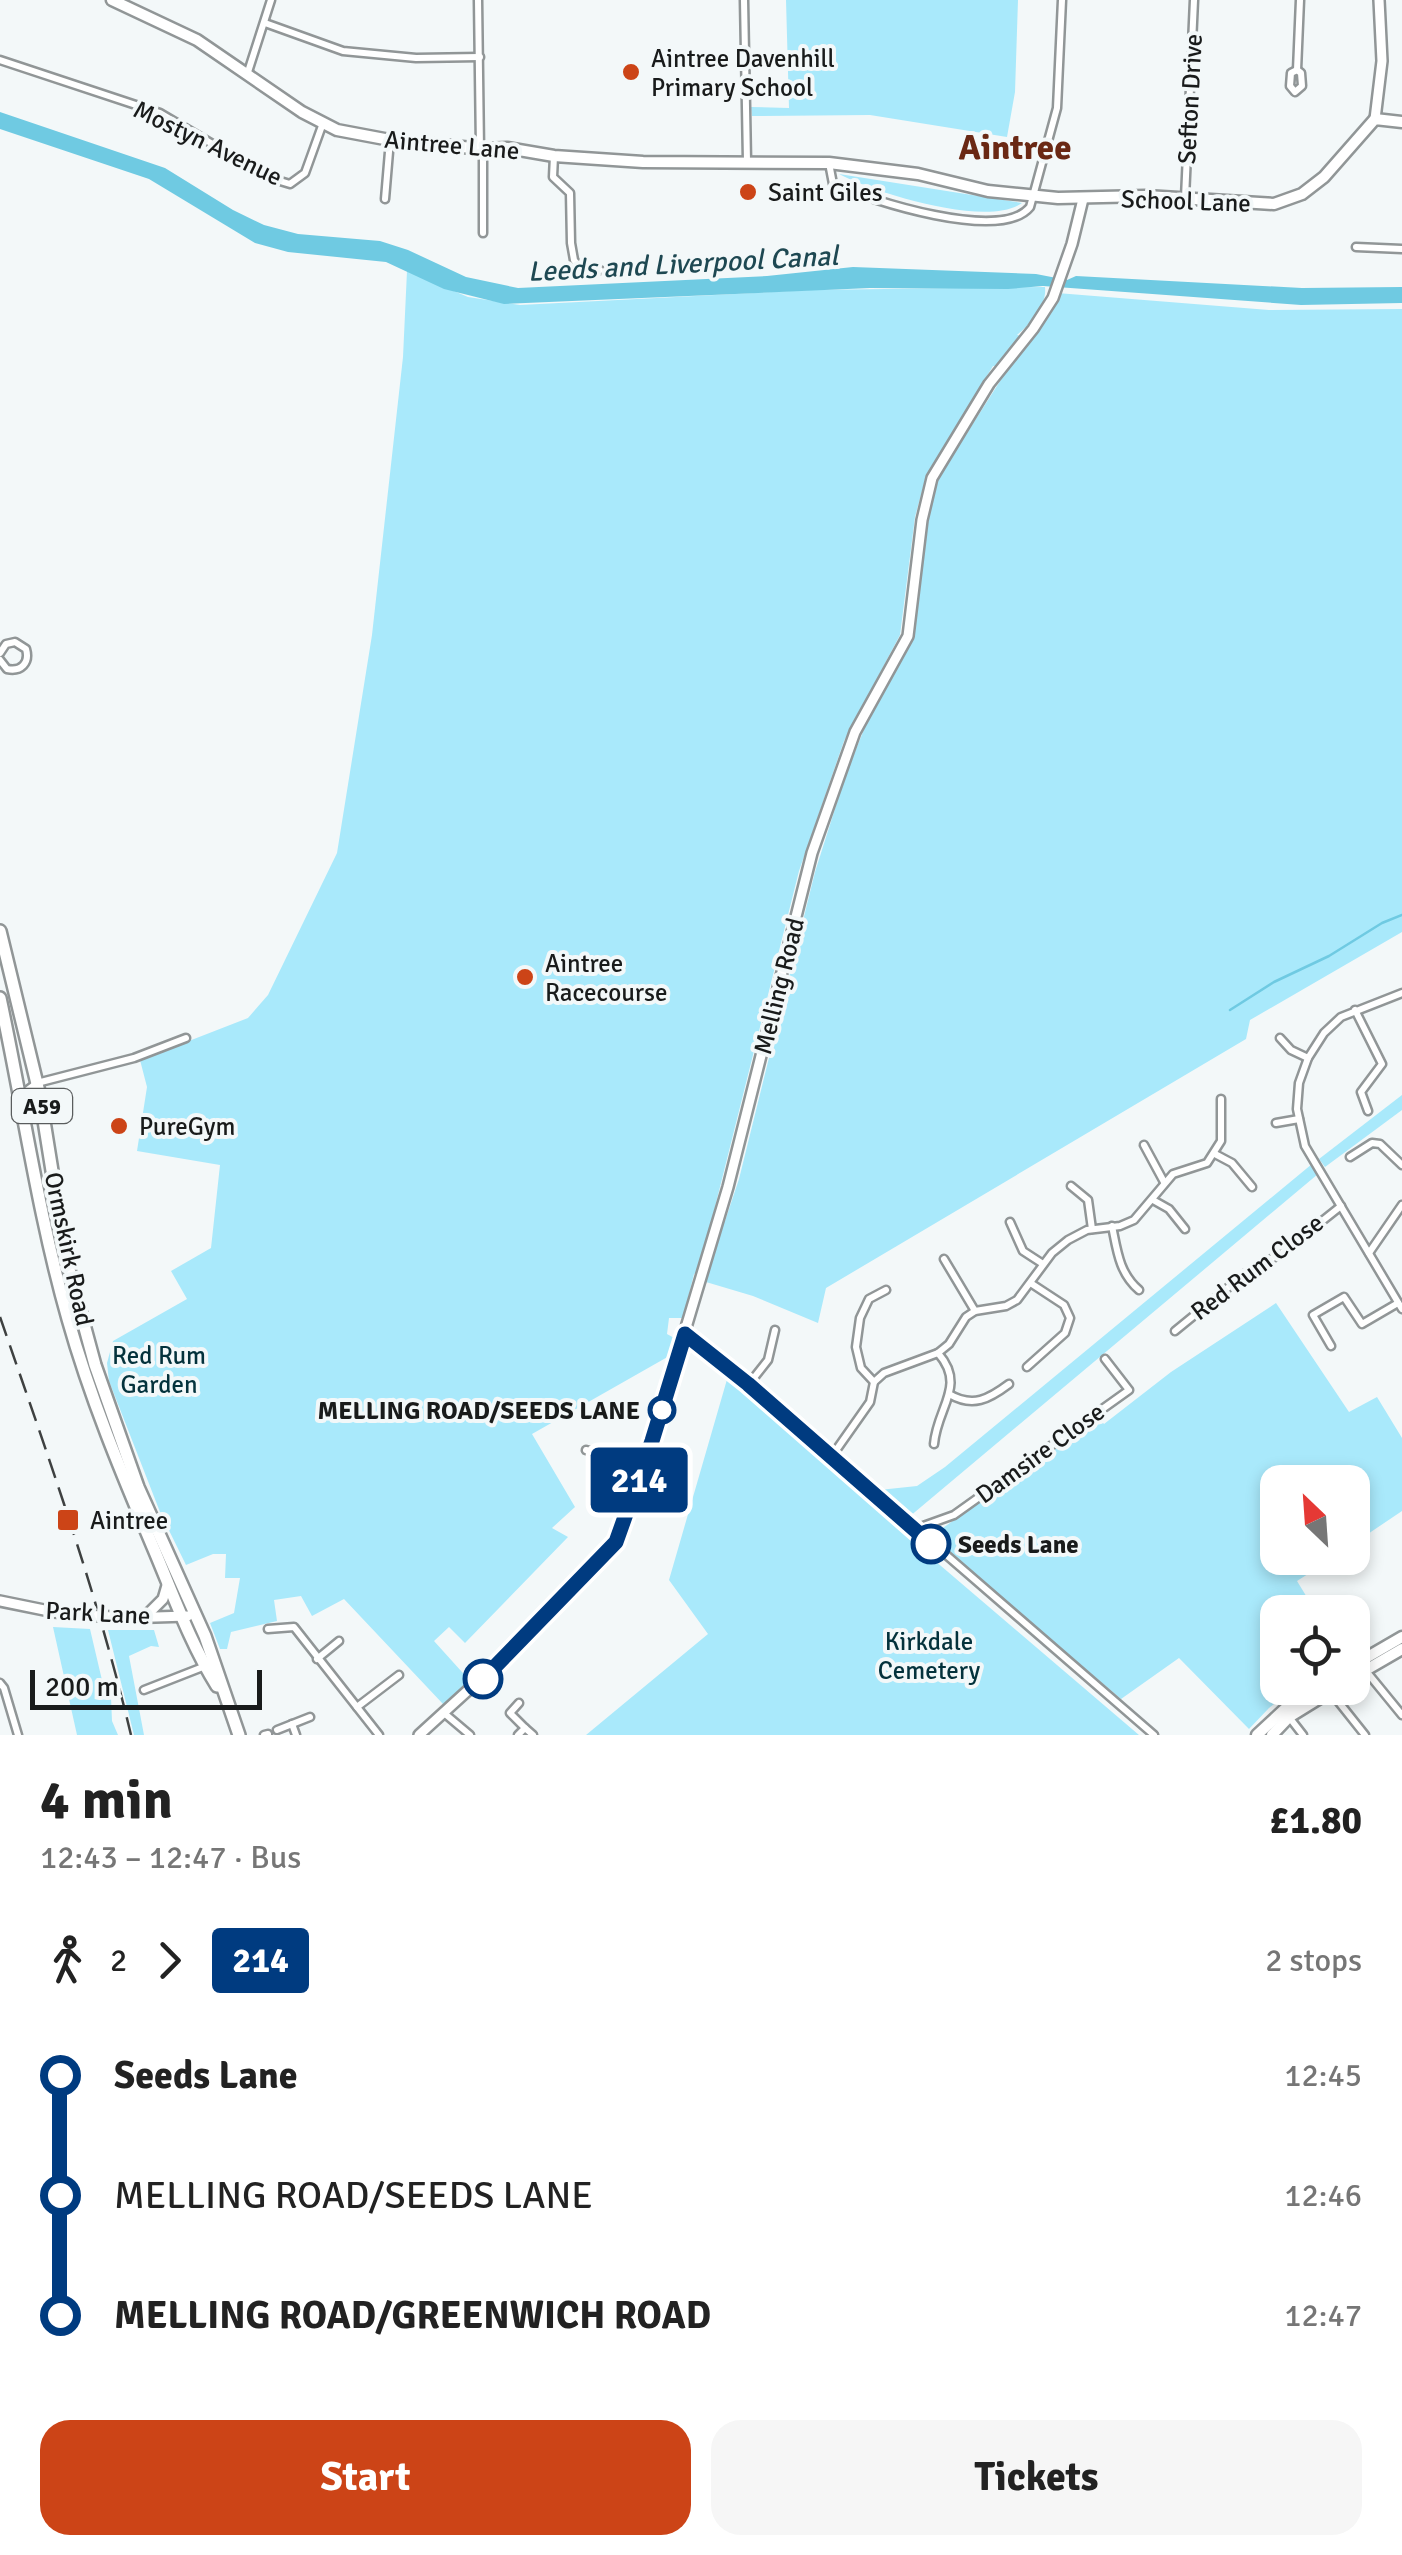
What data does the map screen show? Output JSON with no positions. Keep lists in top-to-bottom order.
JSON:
{
  "streets": {
    "highway": ["A59", "Ormskirk Road"],
    "main road": ["Aintree Lane", "School Lane"],
    "street": [
      "Sefton Drive",
      "Mostyn Avenue",
      "Melling Road",
      "Red Rum Close",
      "Damsire Close",
      "Park Lane"
    ]
  },
  "crossings": [
    ["Sefton Drive", "School Lane"],
    ["Mostyn Avenue", "Aintree Lane"],
    ["Aintree Lane", "School Lane"],
    ["Aintree Lane", "Melling Road"],
    ["School Lane", "Melling Road"],
    ["A59", "Ormskirk Road"],
    ["A59", "Park Lane"],
    ["Ormskirk Road", "Park Lane"]
  ],
  "districts": ["Aintree"],
  "water": ["Leeds and Liverpool Canal"],
  "parks": ["Red Rum Garden", "Kirkdale Cemetery"],
  "places": {
    "other": [
      "Aintree Davenhill Primary School",
      "Saint Giles",
      "Aintree Racecourse",
      "PureGym",
      "MELLING ROAD/SEEDS LANE",
      "Seeds Lane"
    ],
    "transit": ["Aintree"]
  },
  "lines": ["bus line 214"],
  "scale_bar": "200 m",
  "north": "top left",
  "page": {
    "on_map": "214",
    "scale": "200 m",
    "heading": ["4 min", "12:43 – 12:47 · Bus", "£1.80"],
    "legs": ["2", "214", "2 stops"],
    "list": [
      {
        "name": "Seeds Lane",
        "value": "12:45"
      },
      {
        "name": "MELLING ROAD/SEEDS LANE",
        "value": "12:46"
      },
      {
        "name": "MELLING ROAD/GREENWICH ROAD",
        "value": "12:47"
      }
    ],
    "buttons": ["Start", "Tickets"]
  }
}
